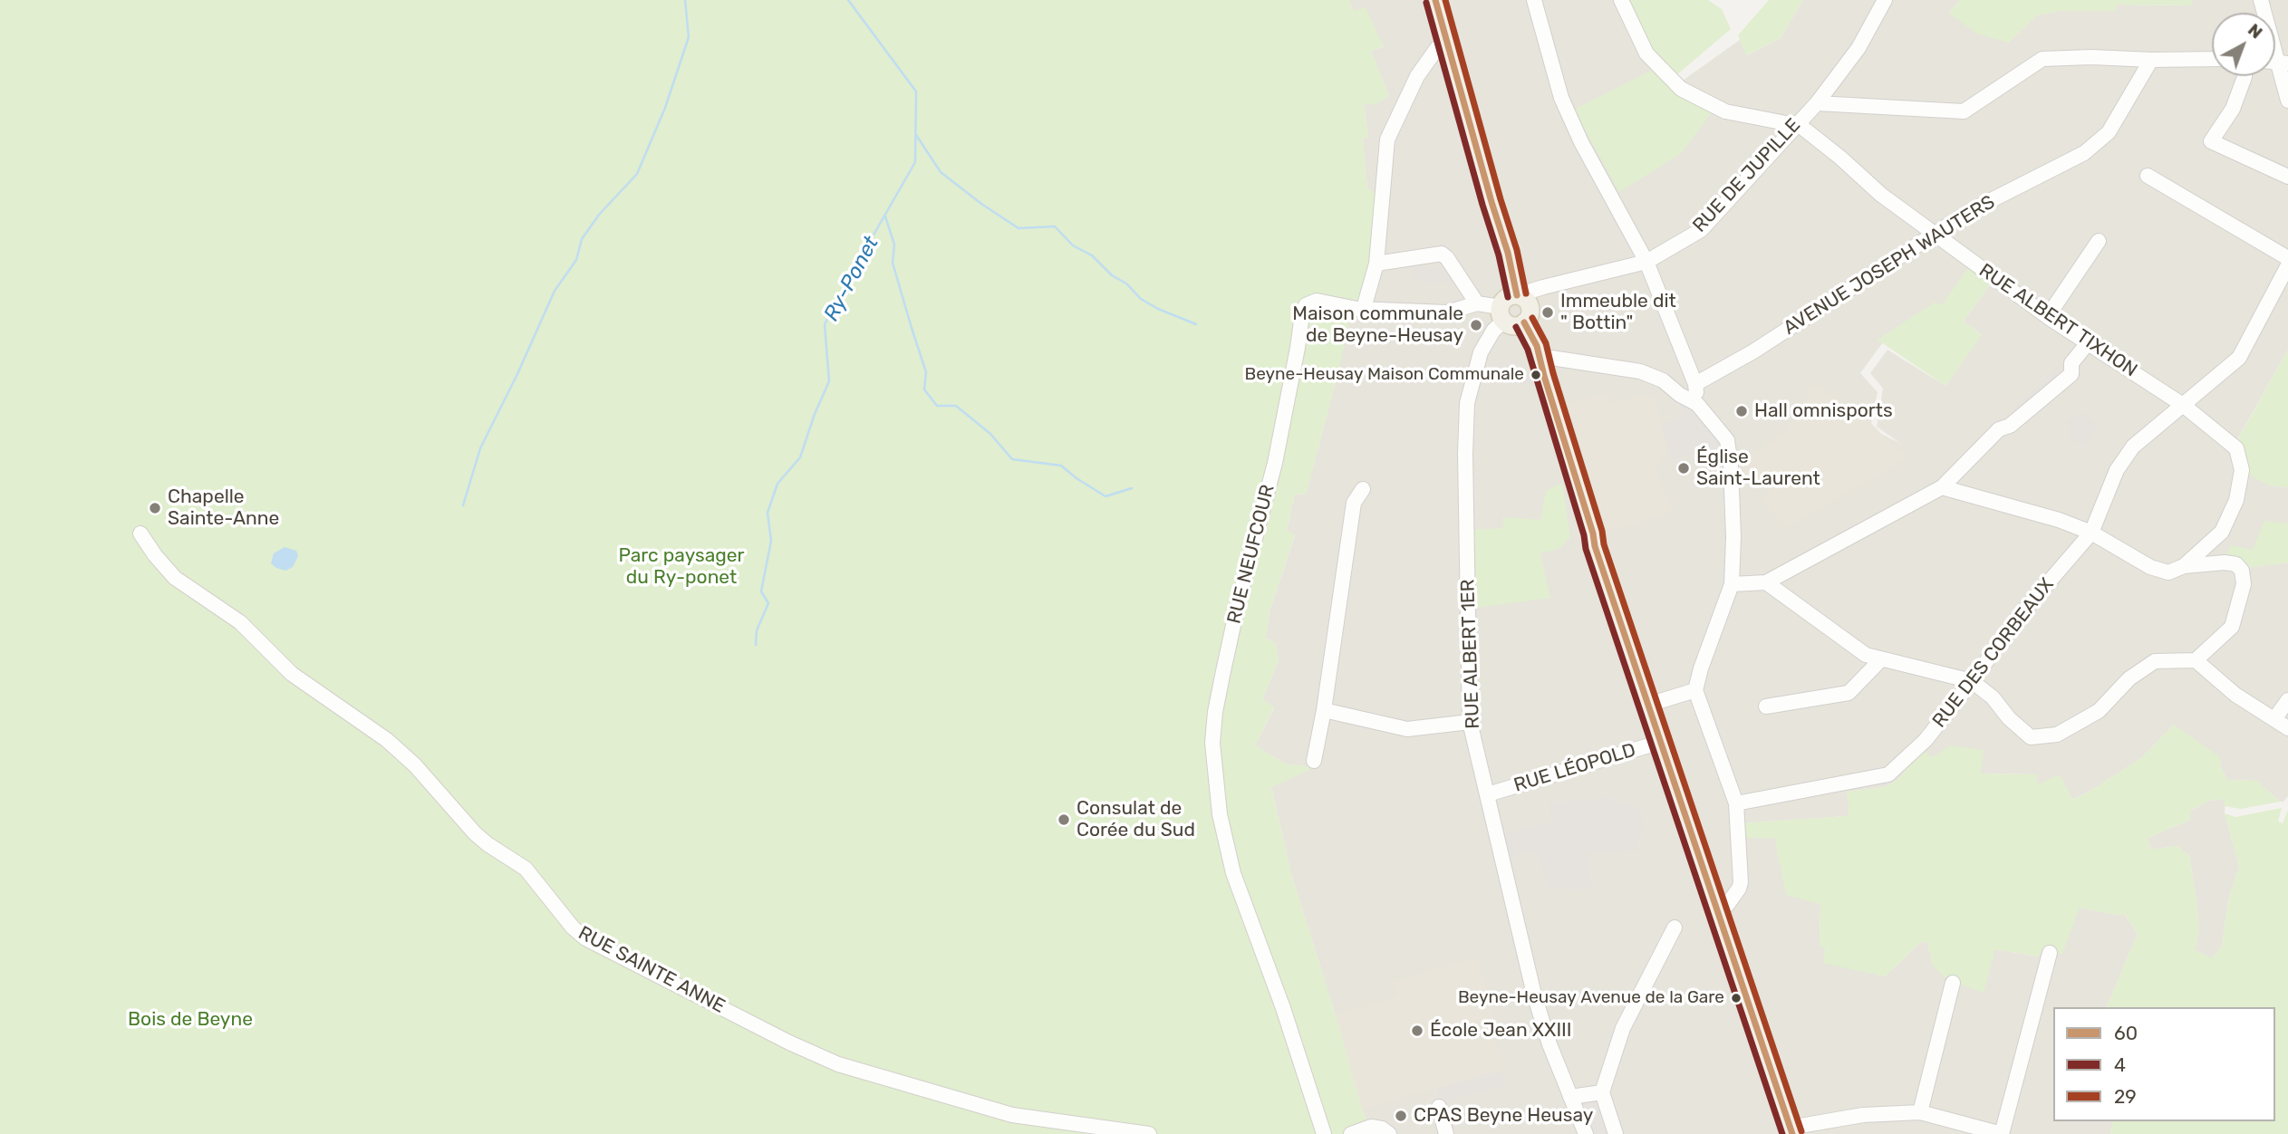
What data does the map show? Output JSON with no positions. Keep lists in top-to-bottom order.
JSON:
{
  "streets": {
    "street": [
      "RUE DE JUPILLE",
      "AVENUE JOSEPH WAUTERS",
      "RUE ALBERT TIXHON",
      "RUE NEUFCOUR",
      "RUE DES CORBEAUX",
      "RUE ALBERT 1ER",
      "RUE LÉOPOLD",
      "RUE SAINTE ANNE"
    ]
  },
  "crossings": [
    ["RUE DE JUPILLE", "RUE ALBERT TIXHON"],
    ["RUE DE JUPILLE", "RUE ALBERT 1ER"],
    ["AVENUE JOSEPH WAUTERS", "RUE ALBERT TIXHON"],
    ["RUE ALBERT TIXHON", "RUE DES CORBEAUX"],
    ["RUE ALBERT 1ER", "RUE LÉOPOLD"]
  ],
  "water": ["Ry-Ponet"],
  "parks": ["Parc paysager du Ry-ponet", "Bois de Beyne"],
  "places": [
    "Immeuble dit \" Bottin\"",
    "Maison communale de Beyne-Heusay",
    "Beyne-Heusay Maison Communale",
    "Hall omnisports",
    "Église Saint-Laurent",
    "Chapelle Sainte-Anne",
    "Consulat de Corée du Sud",
    "Beyne-Heusay Avenue de la Gare",
    "École Jean XXIII",
    "CPAS Beyne Heusay"
  ],
  "lines": ["transit line 60", "transit line 29", "transit line 4"],
  "legend": ["60", "4", "29"],
  "north": "top right"
}
